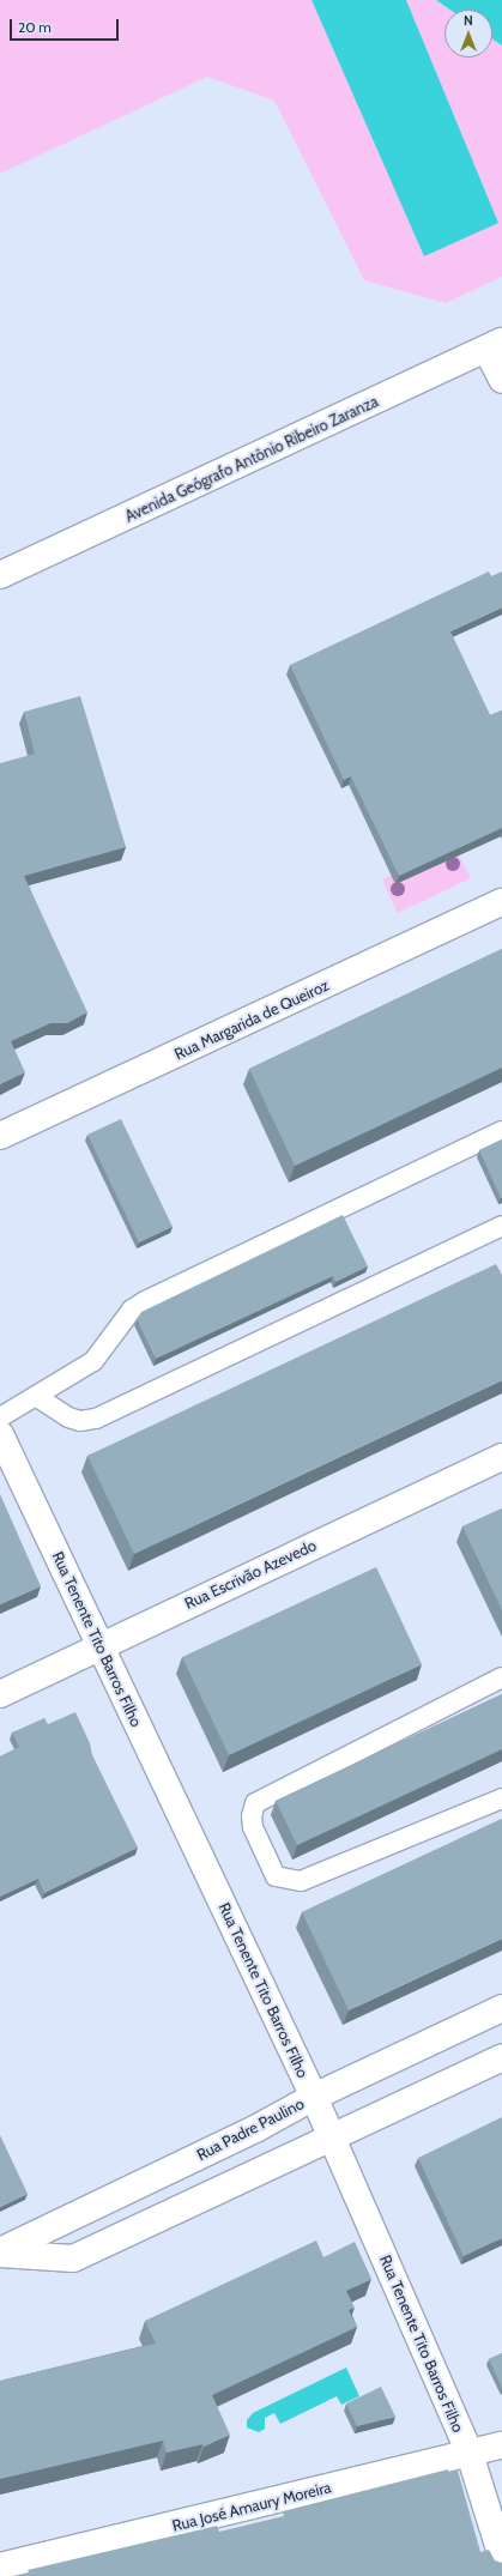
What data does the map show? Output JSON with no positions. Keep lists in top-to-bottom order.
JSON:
{
  "streets": {
    "street": [
      "Avenida Geógrafo Antônio Ribeiro Zaranza",
      "Rua Margarida de Queiroz",
      "Rua Escrivão Azevedo",
      "Rua Tenente Tito Barros Filho",
      "Rua Padre Paulino",
      "Rua José Amaury Moreira"
    ]
  },
  "crossings": [
    ["Rua Escrivão Azevedo", "Rua Tenente Tito Barros Filho"],
    ["Rua Tenente Tito Barros Filho", "Rua Padre Paulino"],
    ["Rua Tenente Tito Barros Filho", "Rua José Amaury Moreira"]
  ],
  "scale_bar": "20 m",
  "north": "top"
}
